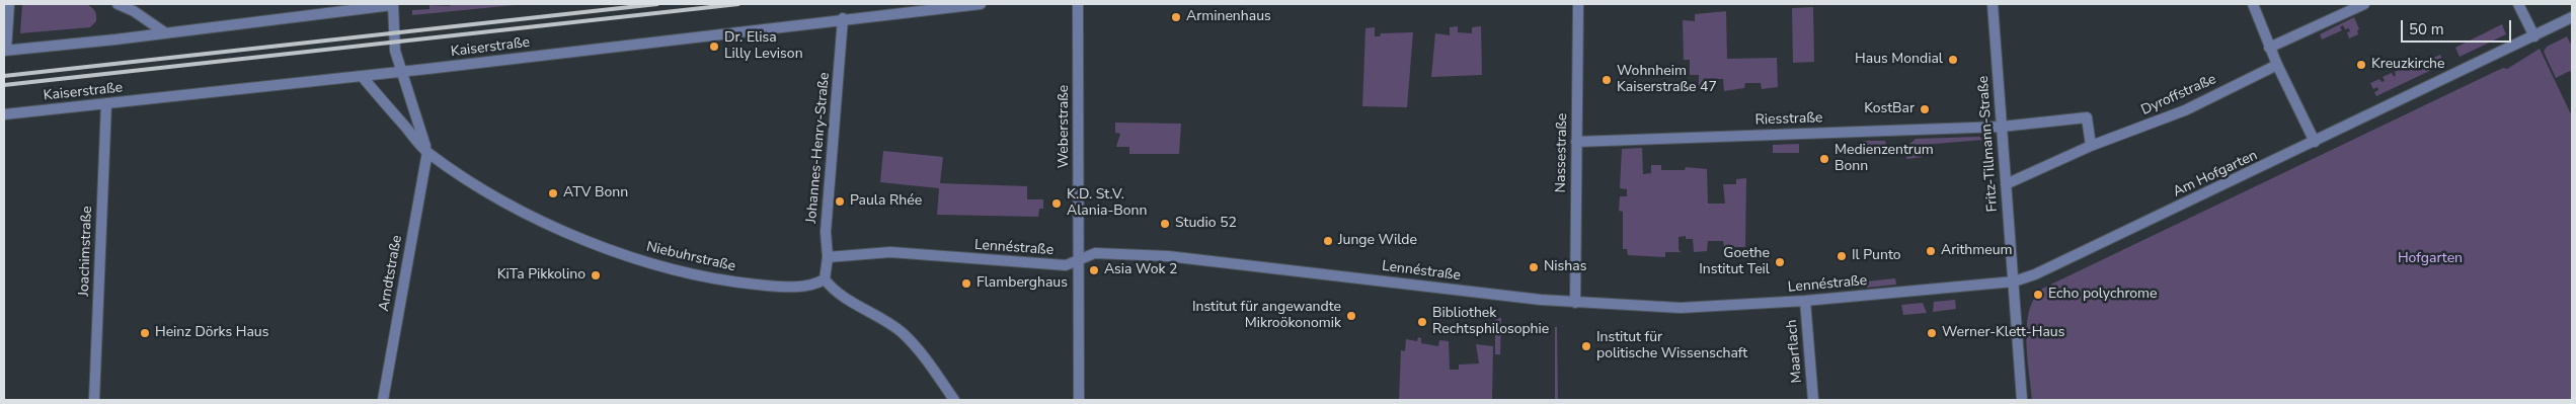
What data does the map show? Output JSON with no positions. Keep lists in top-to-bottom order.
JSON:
{
  "streets": {
    "street": [
      "Kaiserstraße",
      "Dyroffstraße",
      "Riesstraße",
      "Weberstraße",
      "Fritz-Tillmann-Straße",
      "Johannes-Henry-Straße",
      "Nassestraße",
      "Am Hofgarten",
      "Lennéstraße",
      "Joachimstraße",
      "Niebuhrstraße",
      "Arndtstraße",
      "Maarflach"
    ]
  },
  "crossings": [
    ["Kaiserstraße", "Johannes-Henry-Straße"],
    ["Kaiserstraße", "Joachimstraße"],
    ["Kaiserstraße", "Niebuhrstraße"],
    ["Dyroffstraße", "Fritz-Tillmann-Straße"],
    ["Riesstraße", "Fritz-Tillmann-Straße"],
    ["Riesstraße", "Nassestraße"],
    ["Weberstraße", "Lennéstraße"],
    ["Fritz-Tillmann-Straße", "Am Hofgarten"],
    ["Fritz-Tillmann-Straße", "Lennéstraße"],
    ["Johannes-Henry-Straße", "Lennéstraße"],
    ["Johannes-Henry-Straße", "Niebuhrstraße"],
    ["Nassestraße", "Lennéstraße"],
    ["Am Hofgarten", "Lennéstraße"],
    ["Lennéstraße", "Maarflach"],
    ["Niebuhrstraße", "Arndtstraße"]
  ],
  "parks": ["Hofgarten"],
  "places": [
    "Arminenhaus",
    "Dr. Elisa Lilly Levison",
    "Haus Mondial",
    "Kreuzkirche",
    "Wohnheim Kaiserstraße 47",
    "KostBar",
    "Medienzentrum Bonn",
    "ATV Bonn",
    "Paula Rhée",
    "K.D. St.V. Alania-Bonn",
    "Studio 52",
    "Junge Wilde",
    "Arithmeum",
    "Il Punto",
    "Goethe Institut Teil",
    "Nishas",
    "Asia Wok 2",
    "KiTa Pikkolino",
    "Flamberghaus",
    "Echo polychrome",
    "Institut für angewandte Mikroökonomik",
    "Bibliothek Rechtsphilosophie",
    "Heinz Dörks Haus",
    "Werner-Klett-Haus",
    "Institut für politische Wissenschaft"
  ],
  "scale_bar": "50 m"
}
